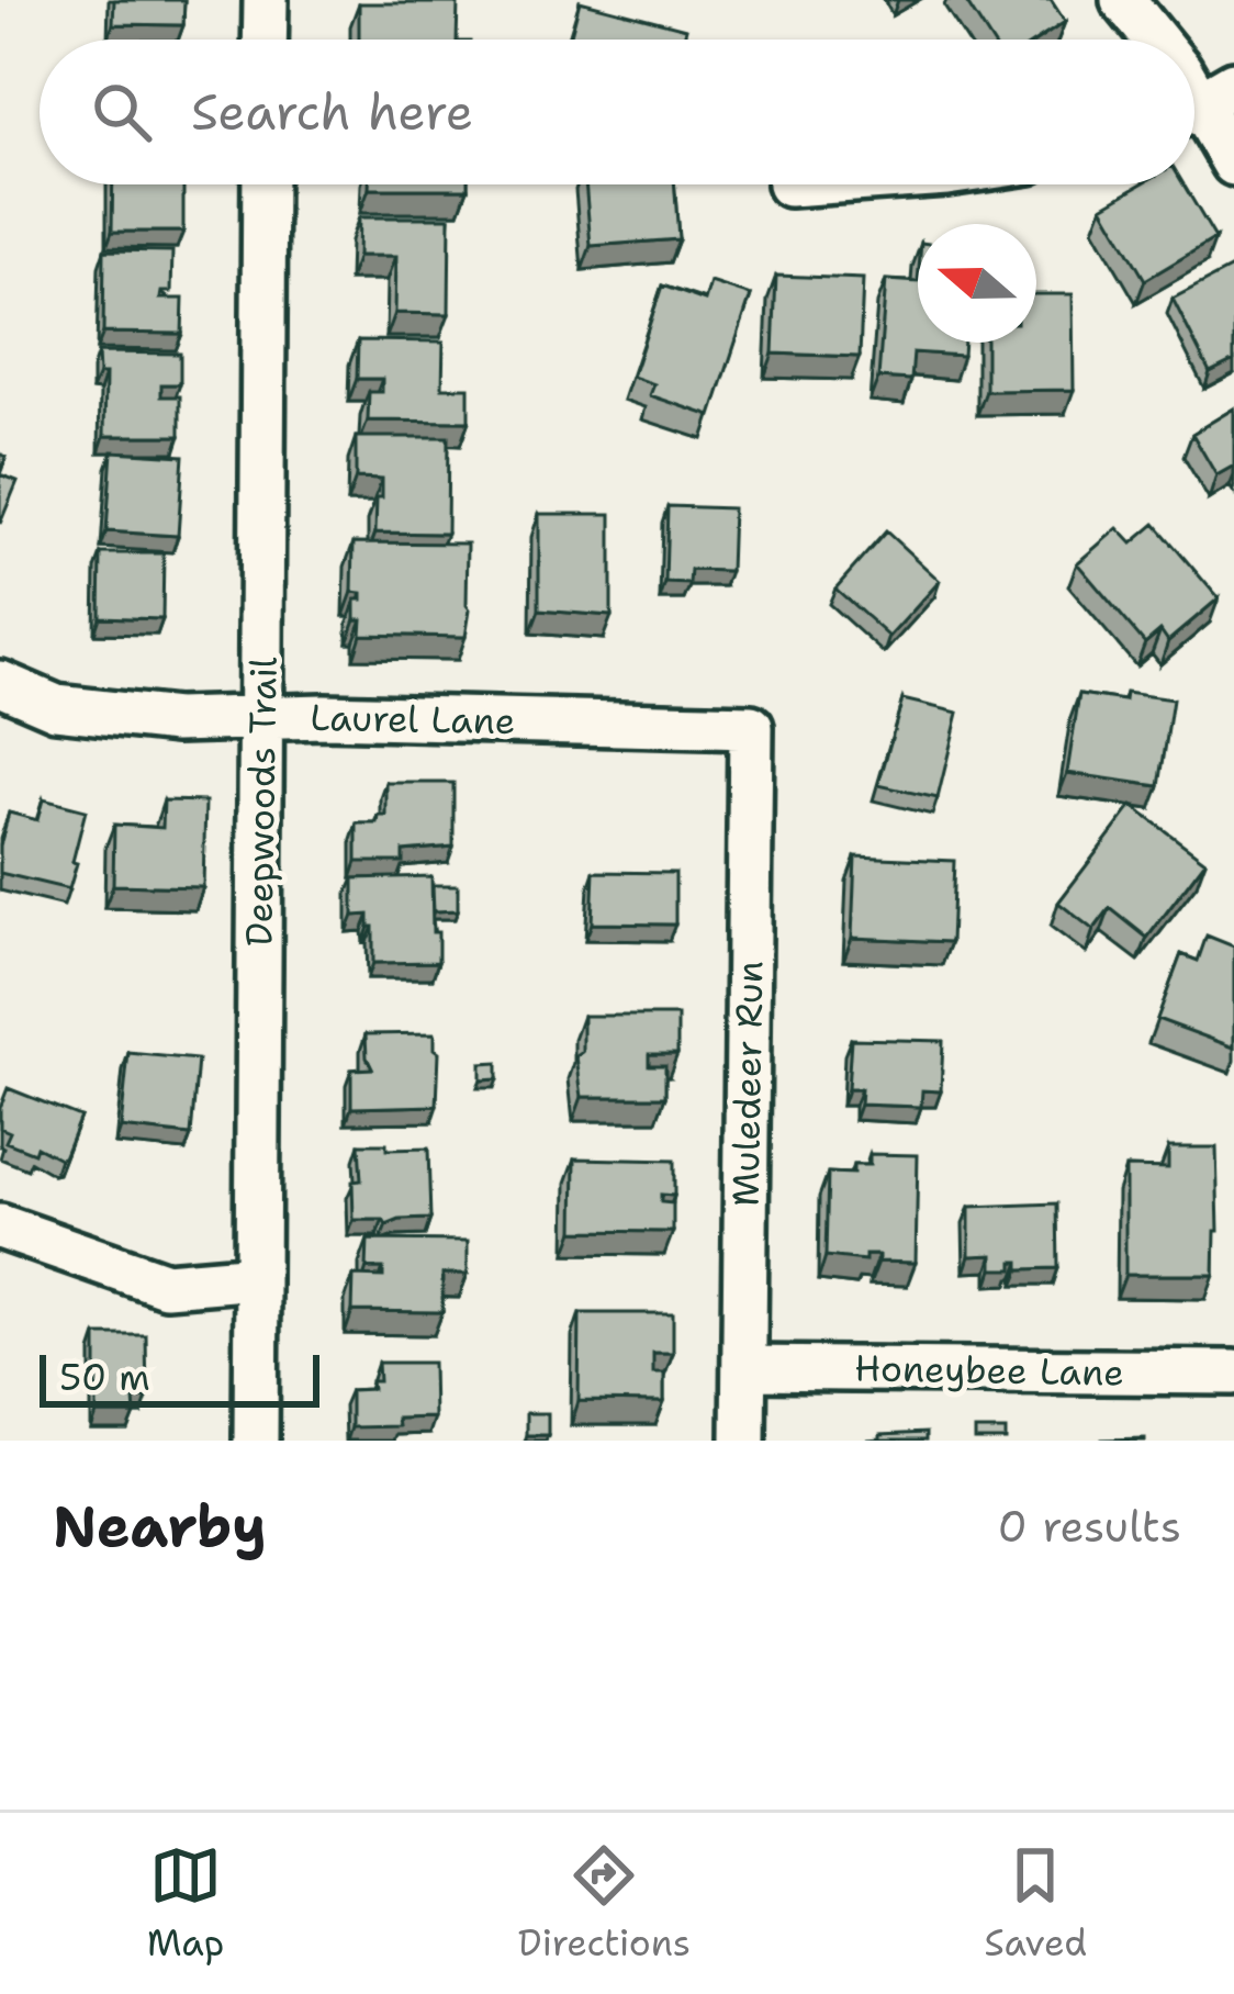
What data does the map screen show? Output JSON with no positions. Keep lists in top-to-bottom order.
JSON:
{
  "streets": {
    "street": [
      "Laurel Lane",
      "Deepwoods Trail",
      "Muledeer Run",
      "Honeybee Lane"
    ]
  },
  "crossings": [
    ["Laurel Lane", "Deepwoods Trail"],
    ["Laurel Lane", "Muledeer Run"],
    ["Muledeer Run", "Honeybee Lane"]
  ],
  "scale_bar": "50 m",
  "north": "left",
  "page": {
    "search": "Search here",
    "scale": "50 m",
    "heading": ["Nearby", "0 results"],
    "nav": ["Map", "Directions", "Saved"]
  }
}
